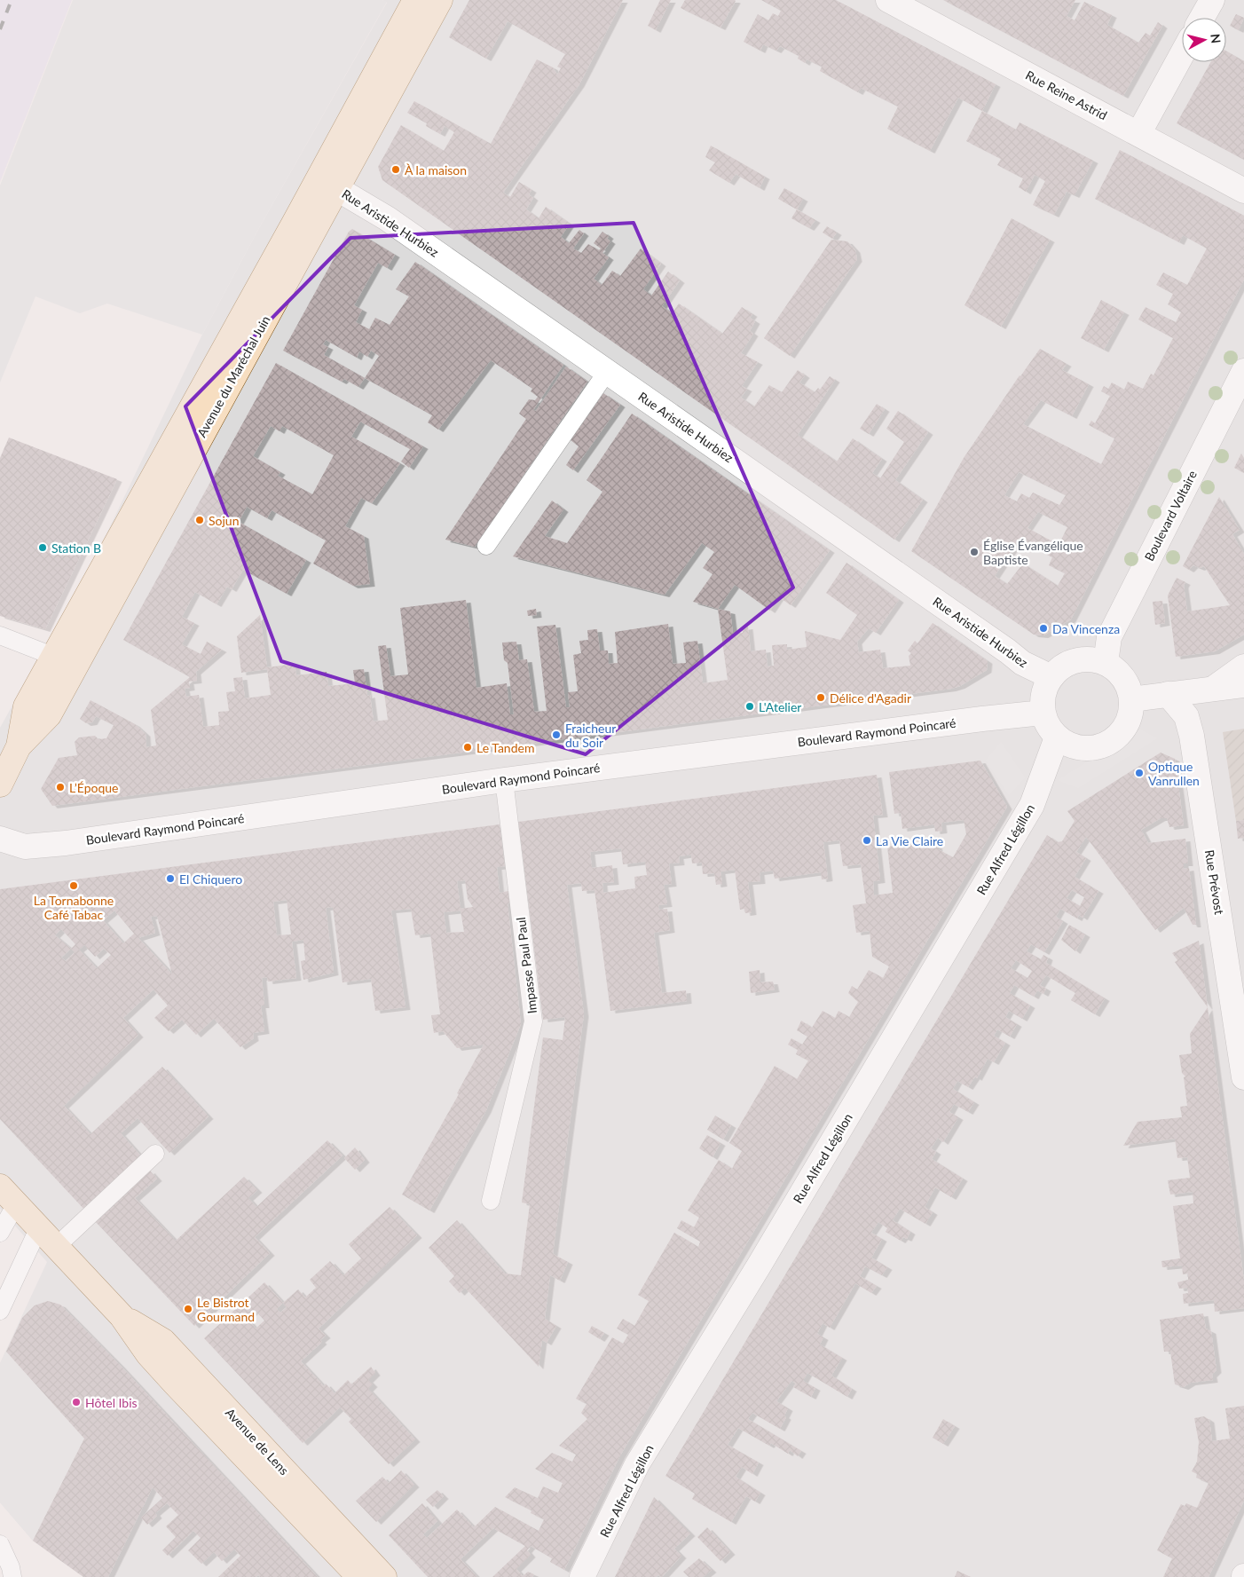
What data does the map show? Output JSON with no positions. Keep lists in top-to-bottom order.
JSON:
{
  "streets": {
    "main road": ["Avenue du Maréchal Juin", "Avenue de Lens"],
    "street": [
      "Rue Reine Astrid",
      "Rue Aristide Hurbiez",
      "Boulevard Voltaire",
      "Boulevard Raymond Poincaré",
      "Rue Alfred Légillon",
      "Rue Prévost"
    ],
    "lane": ["Impasse Paul Paul"]
  },
  "crossings": [
    ["Rue Aristide Hurbiez", "Avenue du Maréchal Juin"],
    ["Rue Aristide Hurbiez", "Boulevard Voltaire"],
    ["Rue Aristide Hurbiez", "Boulevard Raymond Poincaré"],
    ["Rue Aristide Hurbiez", "Rue Alfred Légillon"],
    ["Boulevard Voltaire", "Boulevard Raymond Poincaré"],
    ["Boulevard Voltaire", "Rue Alfred Légillon"],
    ["Boulevard Raymond Poincaré", "Rue Alfred Légillon"],
    ["Boulevard Raymond Poincaré", "Impasse Paul Paul"]
  ],
  "places": [
    "À la maison",
    "Sojun",
    "Station B",
    "Église Évangélique Baptiste",
    "Da Vincenza",
    "Délice d'Agadir",
    "L'Atelier",
    "Fraicheur du Soir",
    "Le Tandem",
    "Optique Vanrullen",
    "L’Époque",
    "La Vie Claire",
    "El Chiquero",
    "La Tornabonne Café Tabac",
    "Le Bistrot Gourmand",
    "Hôtel Ibis"
  ],
  "north": "right"
}
